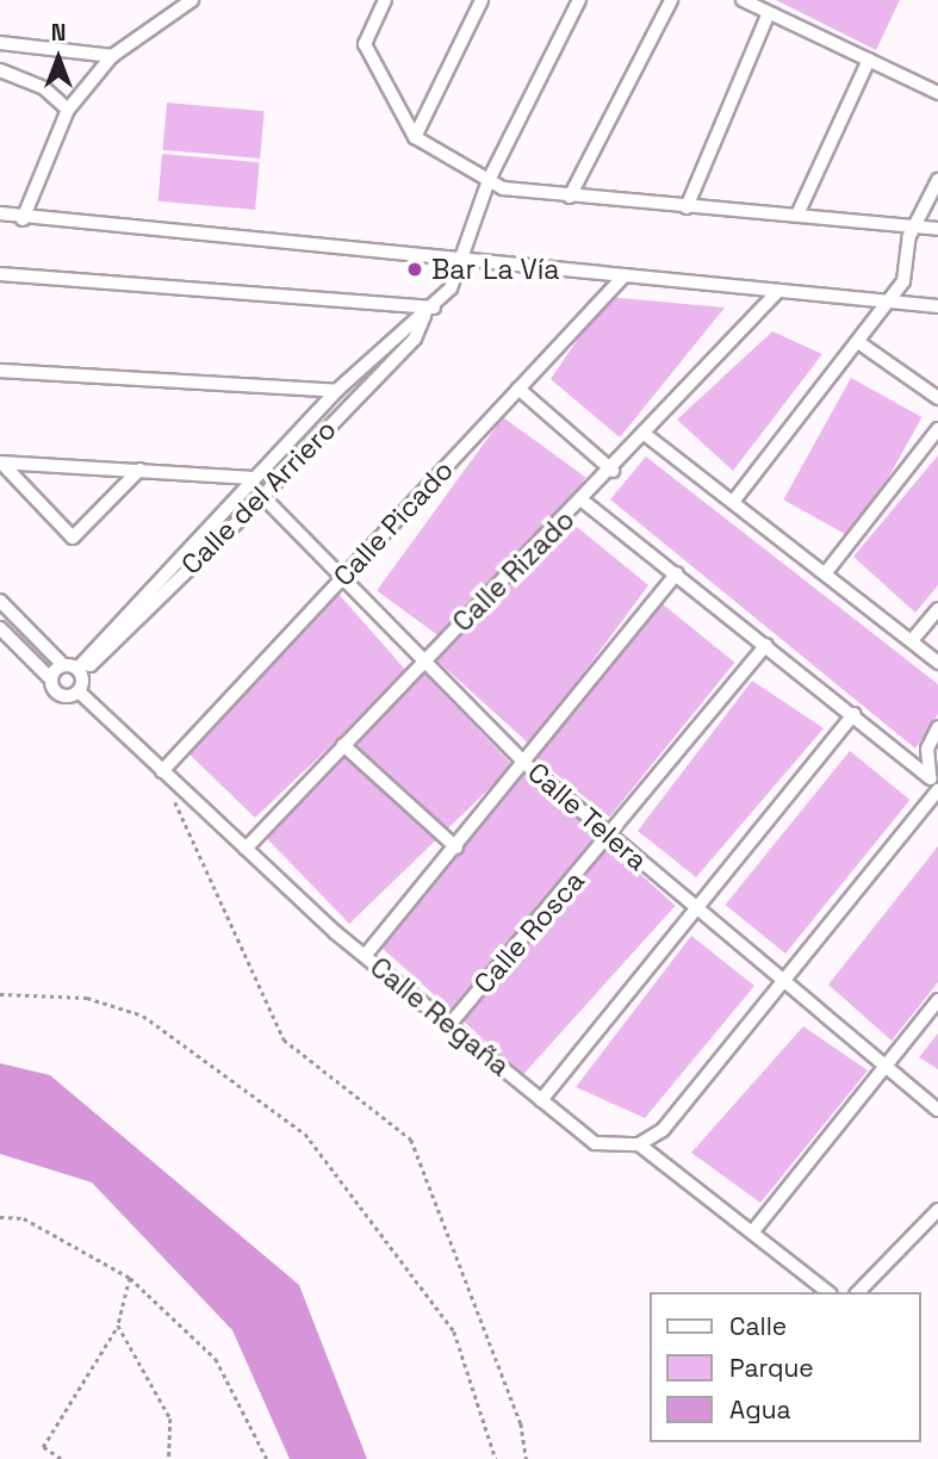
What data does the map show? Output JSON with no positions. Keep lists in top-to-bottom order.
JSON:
{
  "streets": {
    "street": [
      "Calle del Arriero",
      "Calle Picado",
      "Calle Rizado",
      "Calle Telera",
      "Calle Rosca",
      "Calle Regaña"
    ]
  },
  "crossings": [
    ["Calle del Arriero", "Calle Telera"],
    ["Calle Picado", "Calle Telera"],
    ["Calle Picado", "Calle Regaña"],
    ["Calle Rizado", "Calle Telera"],
    ["Calle Rizado", "Calle Regaña"],
    ["Calle Telera", "Calle Rosca"],
    ["Calle Rosca", "Calle Regaña"]
  ],
  "places": ["Bar La Vía"],
  "legend": ["Calle", "Parque", "Agua"],
  "north": "top"
}
